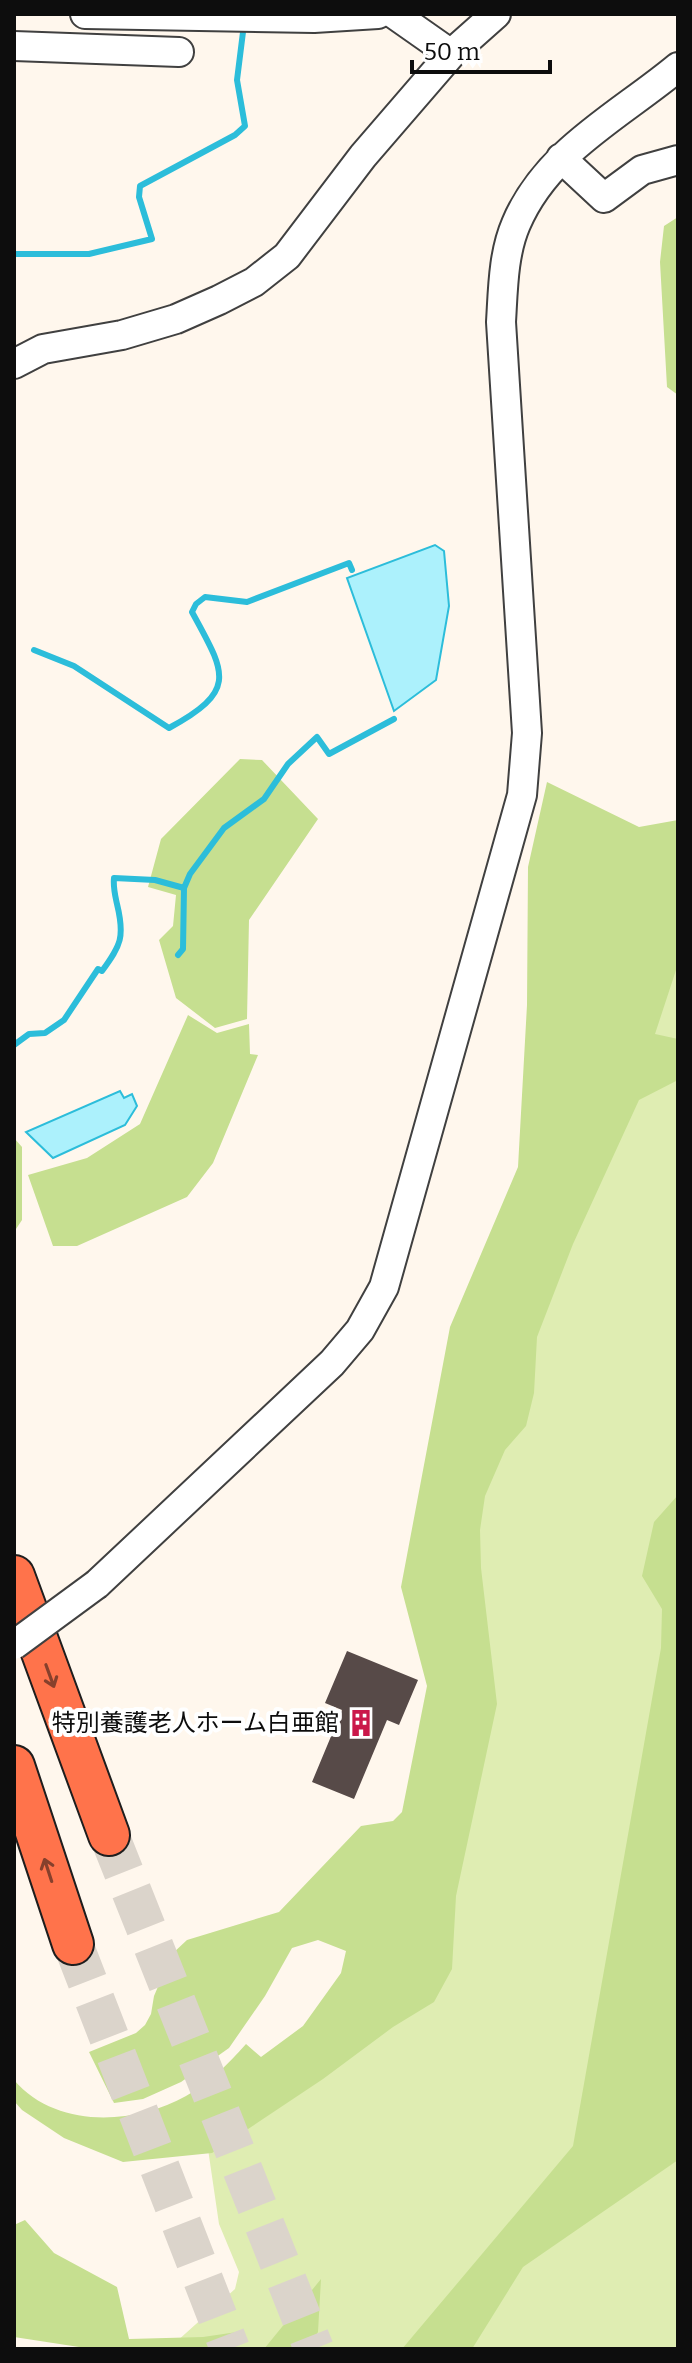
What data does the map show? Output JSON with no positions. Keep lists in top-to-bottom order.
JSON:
{
  "places": {
    "building": ["特別養護老人ホーム白亜館"]
  },
  "scale_bar": "50 m"
}
